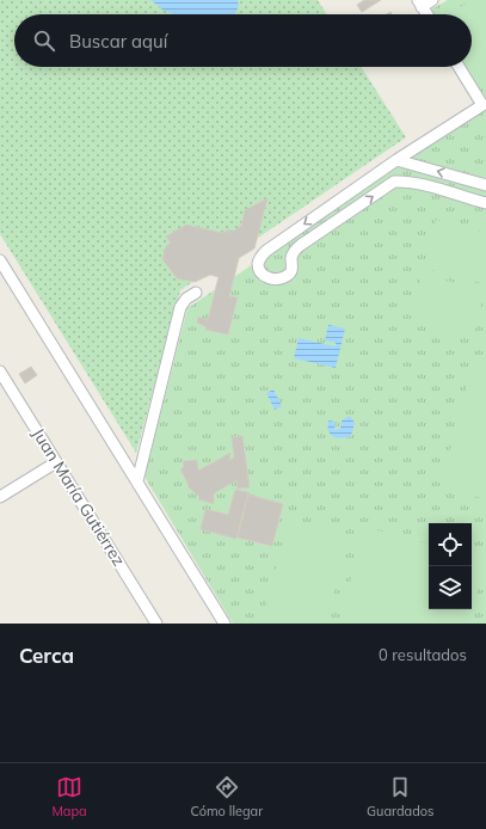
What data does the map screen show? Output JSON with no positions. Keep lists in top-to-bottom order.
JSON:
{
  "streets": {
    "street": ["Juan María Gutiérrez"]
  },
  "page": {
    "search": "Buscar aquí",
    "heading": ["Cerca", "0 resultados"],
    "nav": ["Mapa", "Cómo llegar", "Guardados"]
  }
}
